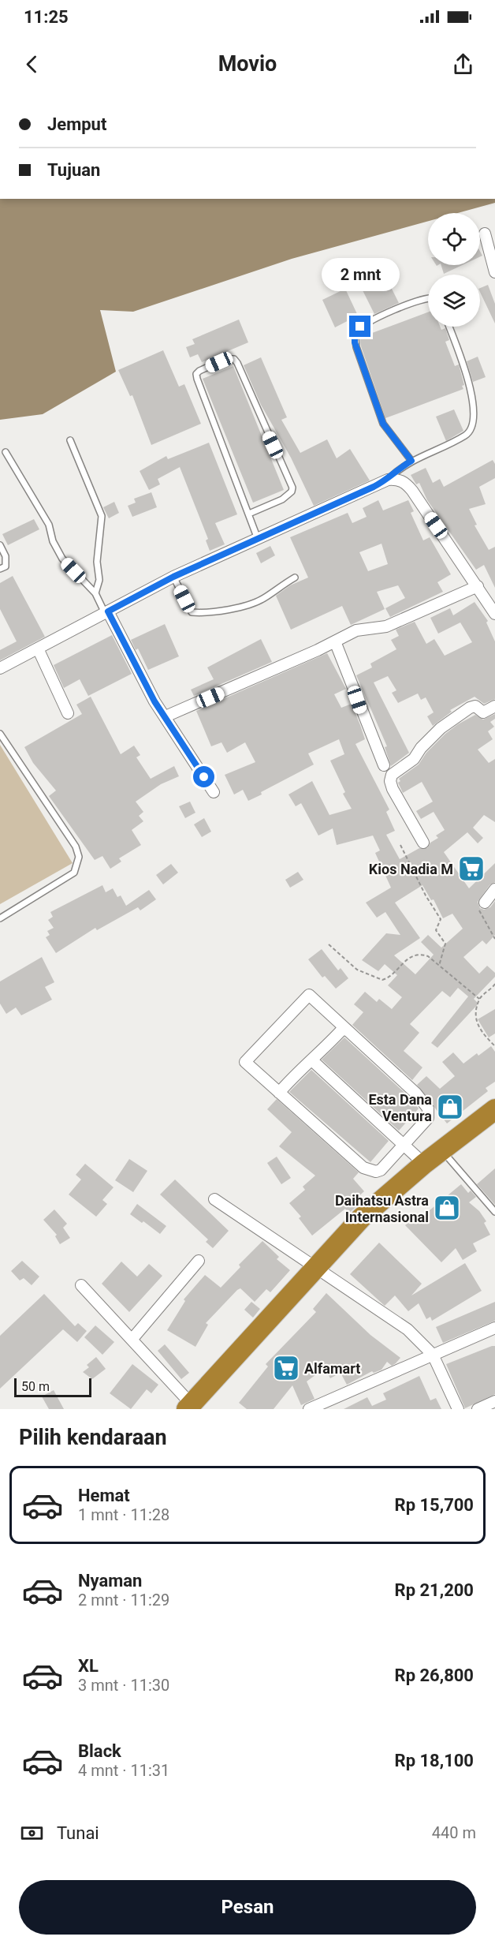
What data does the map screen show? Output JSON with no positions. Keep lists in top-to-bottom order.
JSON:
{
  "places": {
    "supermarket": ["Kios Nadia M", "Alfamart"],
    "shop": ["Esta Dana Ventura", "Daihatsu Astra Internasional"]
  },
  "scale_bar": "50 m",
  "page": {
    "status": "11:25",
    "header": "Movio",
    "banner": ["Jemput", "Tujuan"],
    "bubble": "2 mnt",
    "scale": "50 m",
    "heading": "Pilih kendaraan",
    "list": [
      {
        "name": "Hemat",
        "note": "1 mnt · 11:28",
        "value": "Rp 15,700"
      },
      {
        "name": "Nyaman",
        "note": "2 mnt · 11:29",
        "value": "Rp 21,200"
      },
      {
        "name": "XL",
        "note": "3 mnt · 11:30",
        "value": "Rp 26,800"
      },
      {
        "name": "Black",
        "note": "4 mnt · 11:31",
        "value": "Rp 18,100"
      }
    ],
    "pay": ["Tunai", "440 m"],
    "buttons": "Pesan"
  }
}
